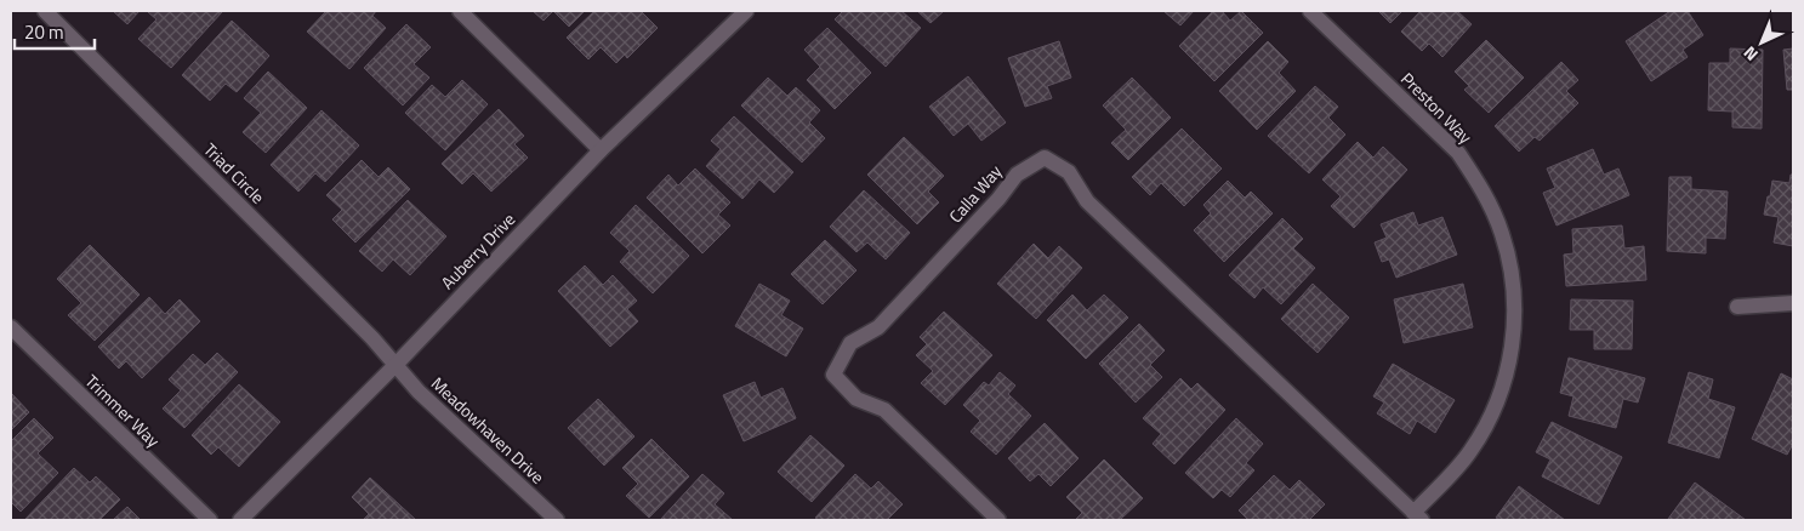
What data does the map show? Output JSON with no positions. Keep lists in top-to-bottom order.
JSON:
{
  "streets": {
    "street": [
      "Preston Way",
      "Triad Circle",
      "Calla Way",
      "Auberry Drive",
      "Trimmer Way",
      "Meadowhaven Drive"
    ]
  },
  "crossings": [
    ["Preston Way", "Calla Way"],
    ["Triad Circle", "Auberry Drive"],
    ["Triad Circle", "Meadowhaven Drive"],
    ["Auberry Drive", "Meadowhaven Drive"]
  ],
  "scale_bar": "20 m",
  "north": "bottom left"
}
